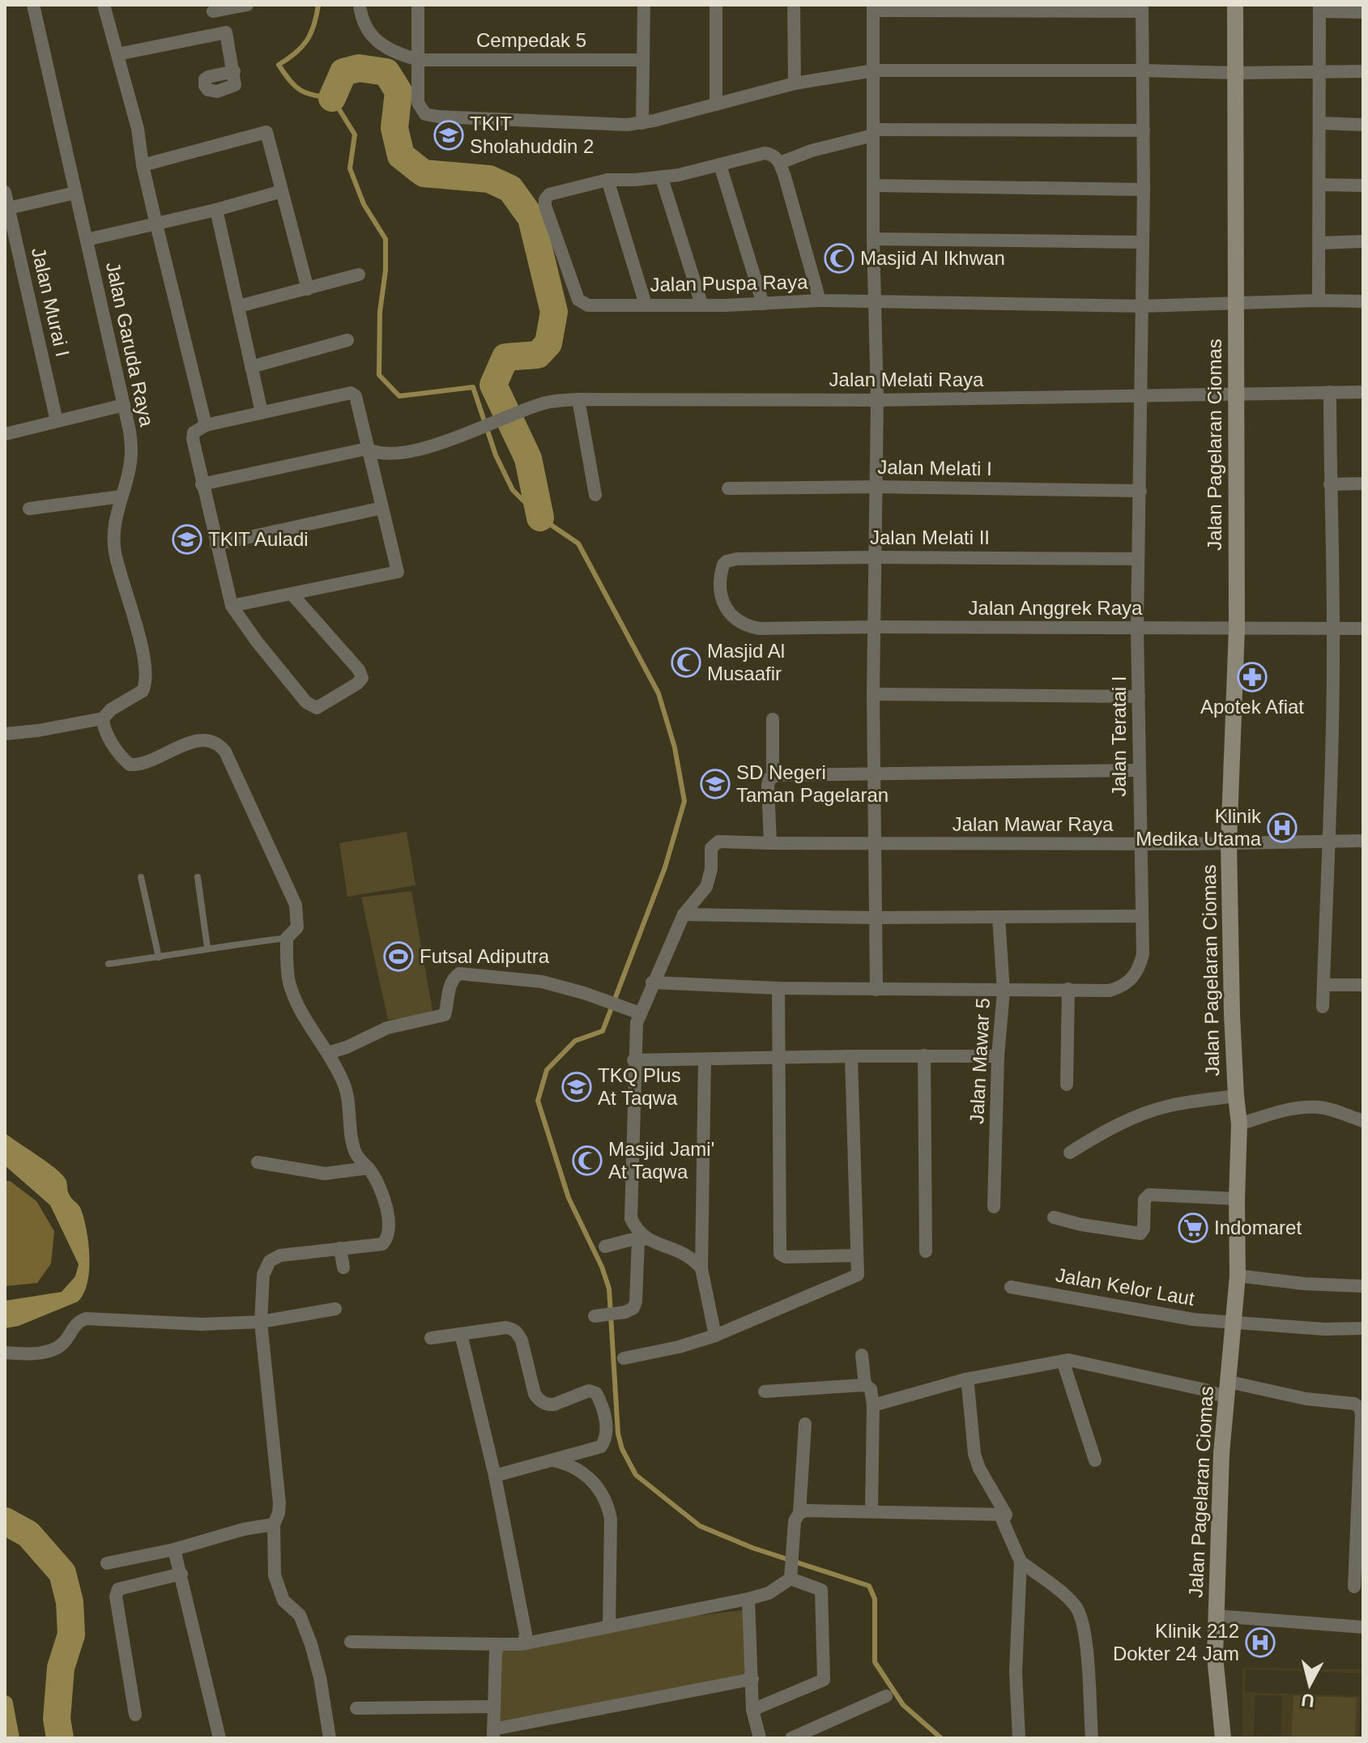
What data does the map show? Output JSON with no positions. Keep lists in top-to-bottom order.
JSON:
{
  "streets": {
    "main road": ["Jalan Pagelaran Ciomas"],
    "street": [
      "Cempedak 5",
      "Jalan Puspa Raya",
      "Jalan Murai I",
      "Jalan Garuda Raya",
      "Jalan Melati Raya",
      "Jalan Melati I",
      "Jalan Melati II",
      "Jalan Anggrek Raya",
      "Jalan Teratai I",
      "Jalan Mawar Raya",
      "Jalan Mawar 5",
      "Jalan Kelor Laut"
    ]
  },
  "crossings": [
    ["Jalan Puspa Raya", "Jalan Pagelaran Ciomas"],
    ["Jalan Puspa Raya", "Jalan Teratai I"],
    ["Jalan Melati Raya", "Jalan Pagelaran Ciomas"],
    ["Jalan Melati Raya", "Jalan Teratai I"],
    ["Jalan Pagelaran Ciomas", "Jalan Anggrek Raya"],
    ["Jalan Pagelaran Ciomas", "Jalan Mawar Raya"],
    ["Jalan Pagelaran Ciomas", "Jalan Kelor Laut"],
    ["Jalan Melati I", "Jalan Teratai I"],
    ["Jalan Melati II", "Jalan Anggrek Raya"],
    ["Jalan Melati II", "Jalan Teratai I"],
    ["Jalan Anggrek Raya", "Jalan Teratai I"],
    ["Jalan Teratai I", "Jalan Mawar Raya"],
    ["Jalan Teratai I", "Jalan Mawar 5"]
  ],
  "places": {
    "school or university": [
      "TKIT Sholahuddin 2",
      "TKIT Auladi",
      "SD Negeri Taman Pagelaran",
      "TKQ Plus At Taqwa"
    ],
    "mosque": ["Masjid Al Ikhwan", "Masjid Al Musaafir", "Masjid Jami' At Taqwa"],
    "pharmacy": ["Apotek Afiat"],
    "hospital": ["Klinik Medika Utama", "Klinik 212 Dokter 24 Jam"],
    "sports": ["Futsal Adiputra"],
    "supermarket": ["Indomaret"]
  },
  "north": "bottom"
}
